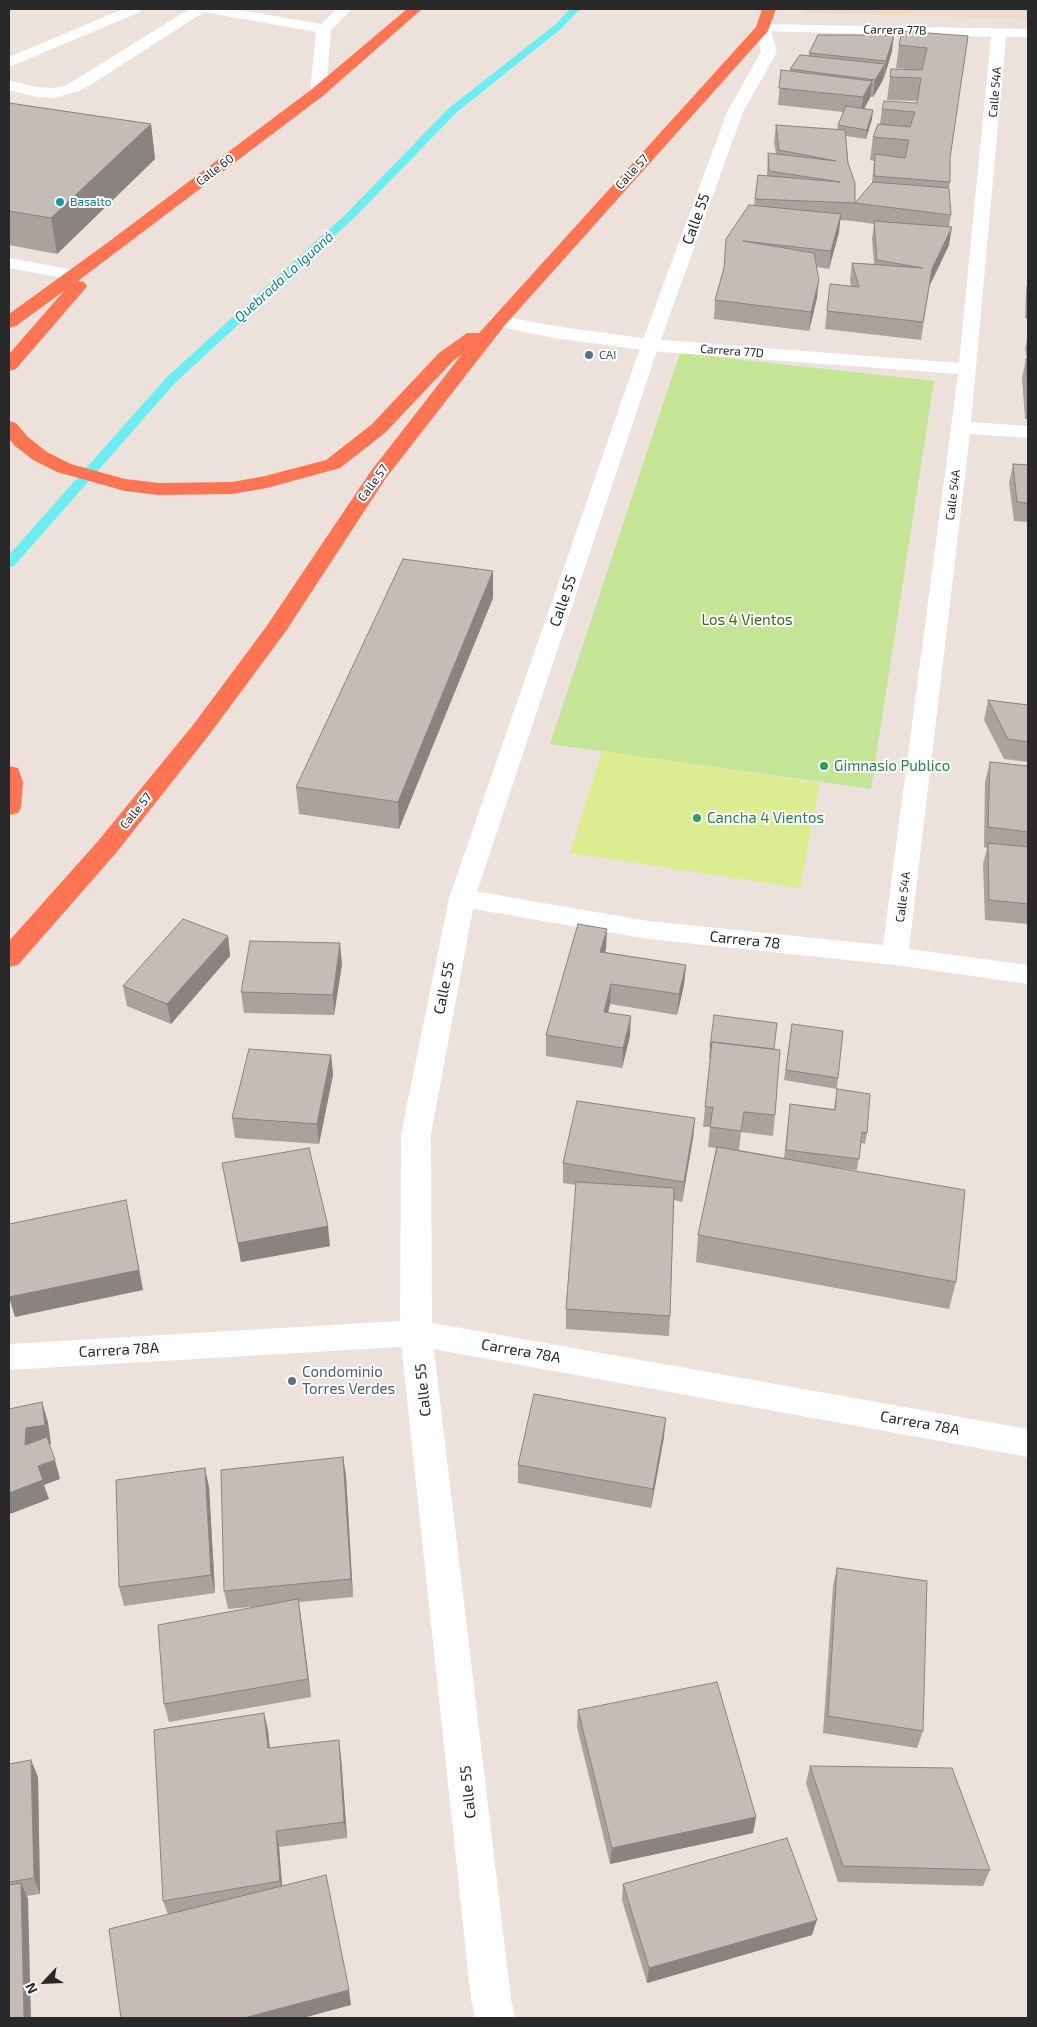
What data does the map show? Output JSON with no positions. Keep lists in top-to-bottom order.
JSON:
{
  "streets": {
    "highway": ["Calle 60", "Calle 57"],
    "street": [
      "Carrera 77B",
      "Calle 54A",
      "Calle 55",
      "Carrera 77D",
      "Carrera 78",
      "Carrera 78A"
    ]
  },
  "crossings": [
    ["Carrera 77B", "Calle 54A"],
    ["Carrera 77B", "Calle 57"],
    ["Carrera 77B", "Calle 55"],
    ["Calle 54A", "Carrera 77D"],
    ["Calle 54A", "Carrera 78"],
    ["Calle 57", "Calle 55"],
    ["Calle 57", "Carrera 77D"],
    ["Calle 55", "Carrera 77D"],
    ["Calle 55", "Carrera 78"],
    ["Calle 55", "Carrera 78A"]
  ],
  "water": ["Quebrada La Iguaná"],
  "parks": ["Los 4 Vientos"],
  "places": [
    "Basalto",
    "CAI",
    "Gimnasio Publico",
    "Cancha 4 Vientos",
    "Condominio Torres Verdes"
  ],
  "north": "bottom left"
}
